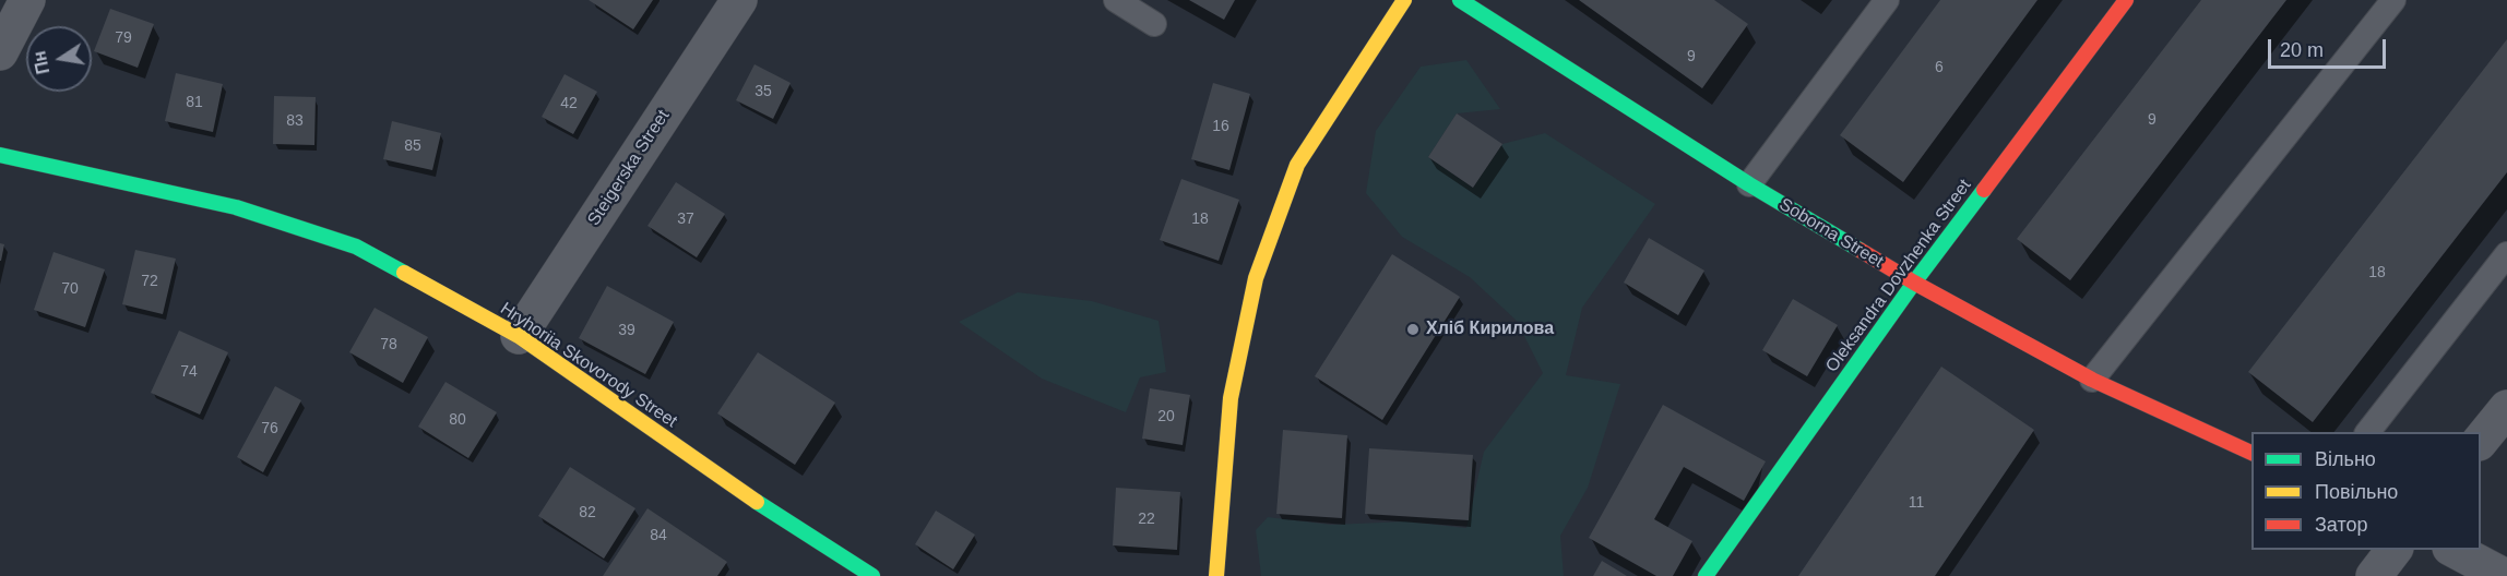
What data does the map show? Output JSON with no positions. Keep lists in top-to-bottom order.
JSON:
{
  "streets": {
    "street": [
      "Steigerska Street",
      "Soborna Street",
      "Oleksandra Dovzhenka Street",
      "Hryhoriia Skovorody Street"
    ]
  },
  "crossings": [
    ["Steigerska Street", "Hryhoriia Skovorody Street"],
    ["Soborna Street", "Oleksandra Dovzhenka Street"]
  ],
  "places": ["Хліб Кирилова"],
  "house_numbers": [
    "79",
    "9",
    "6",
    "35",
    "81",
    "42",
    "9",
    "83",
    "16",
    "85",
    "37",
    "18",
    "18",
    "72",
    "70",
    "39",
    "78",
    "74",
    "20",
    "80",
    "76",
    "11",
    "82",
    "22",
    "84"
  ],
  "legend": ["Вільно", "Повільно", "Затор"],
  "scale_bar": "20 m",
  "north": "left"
}
